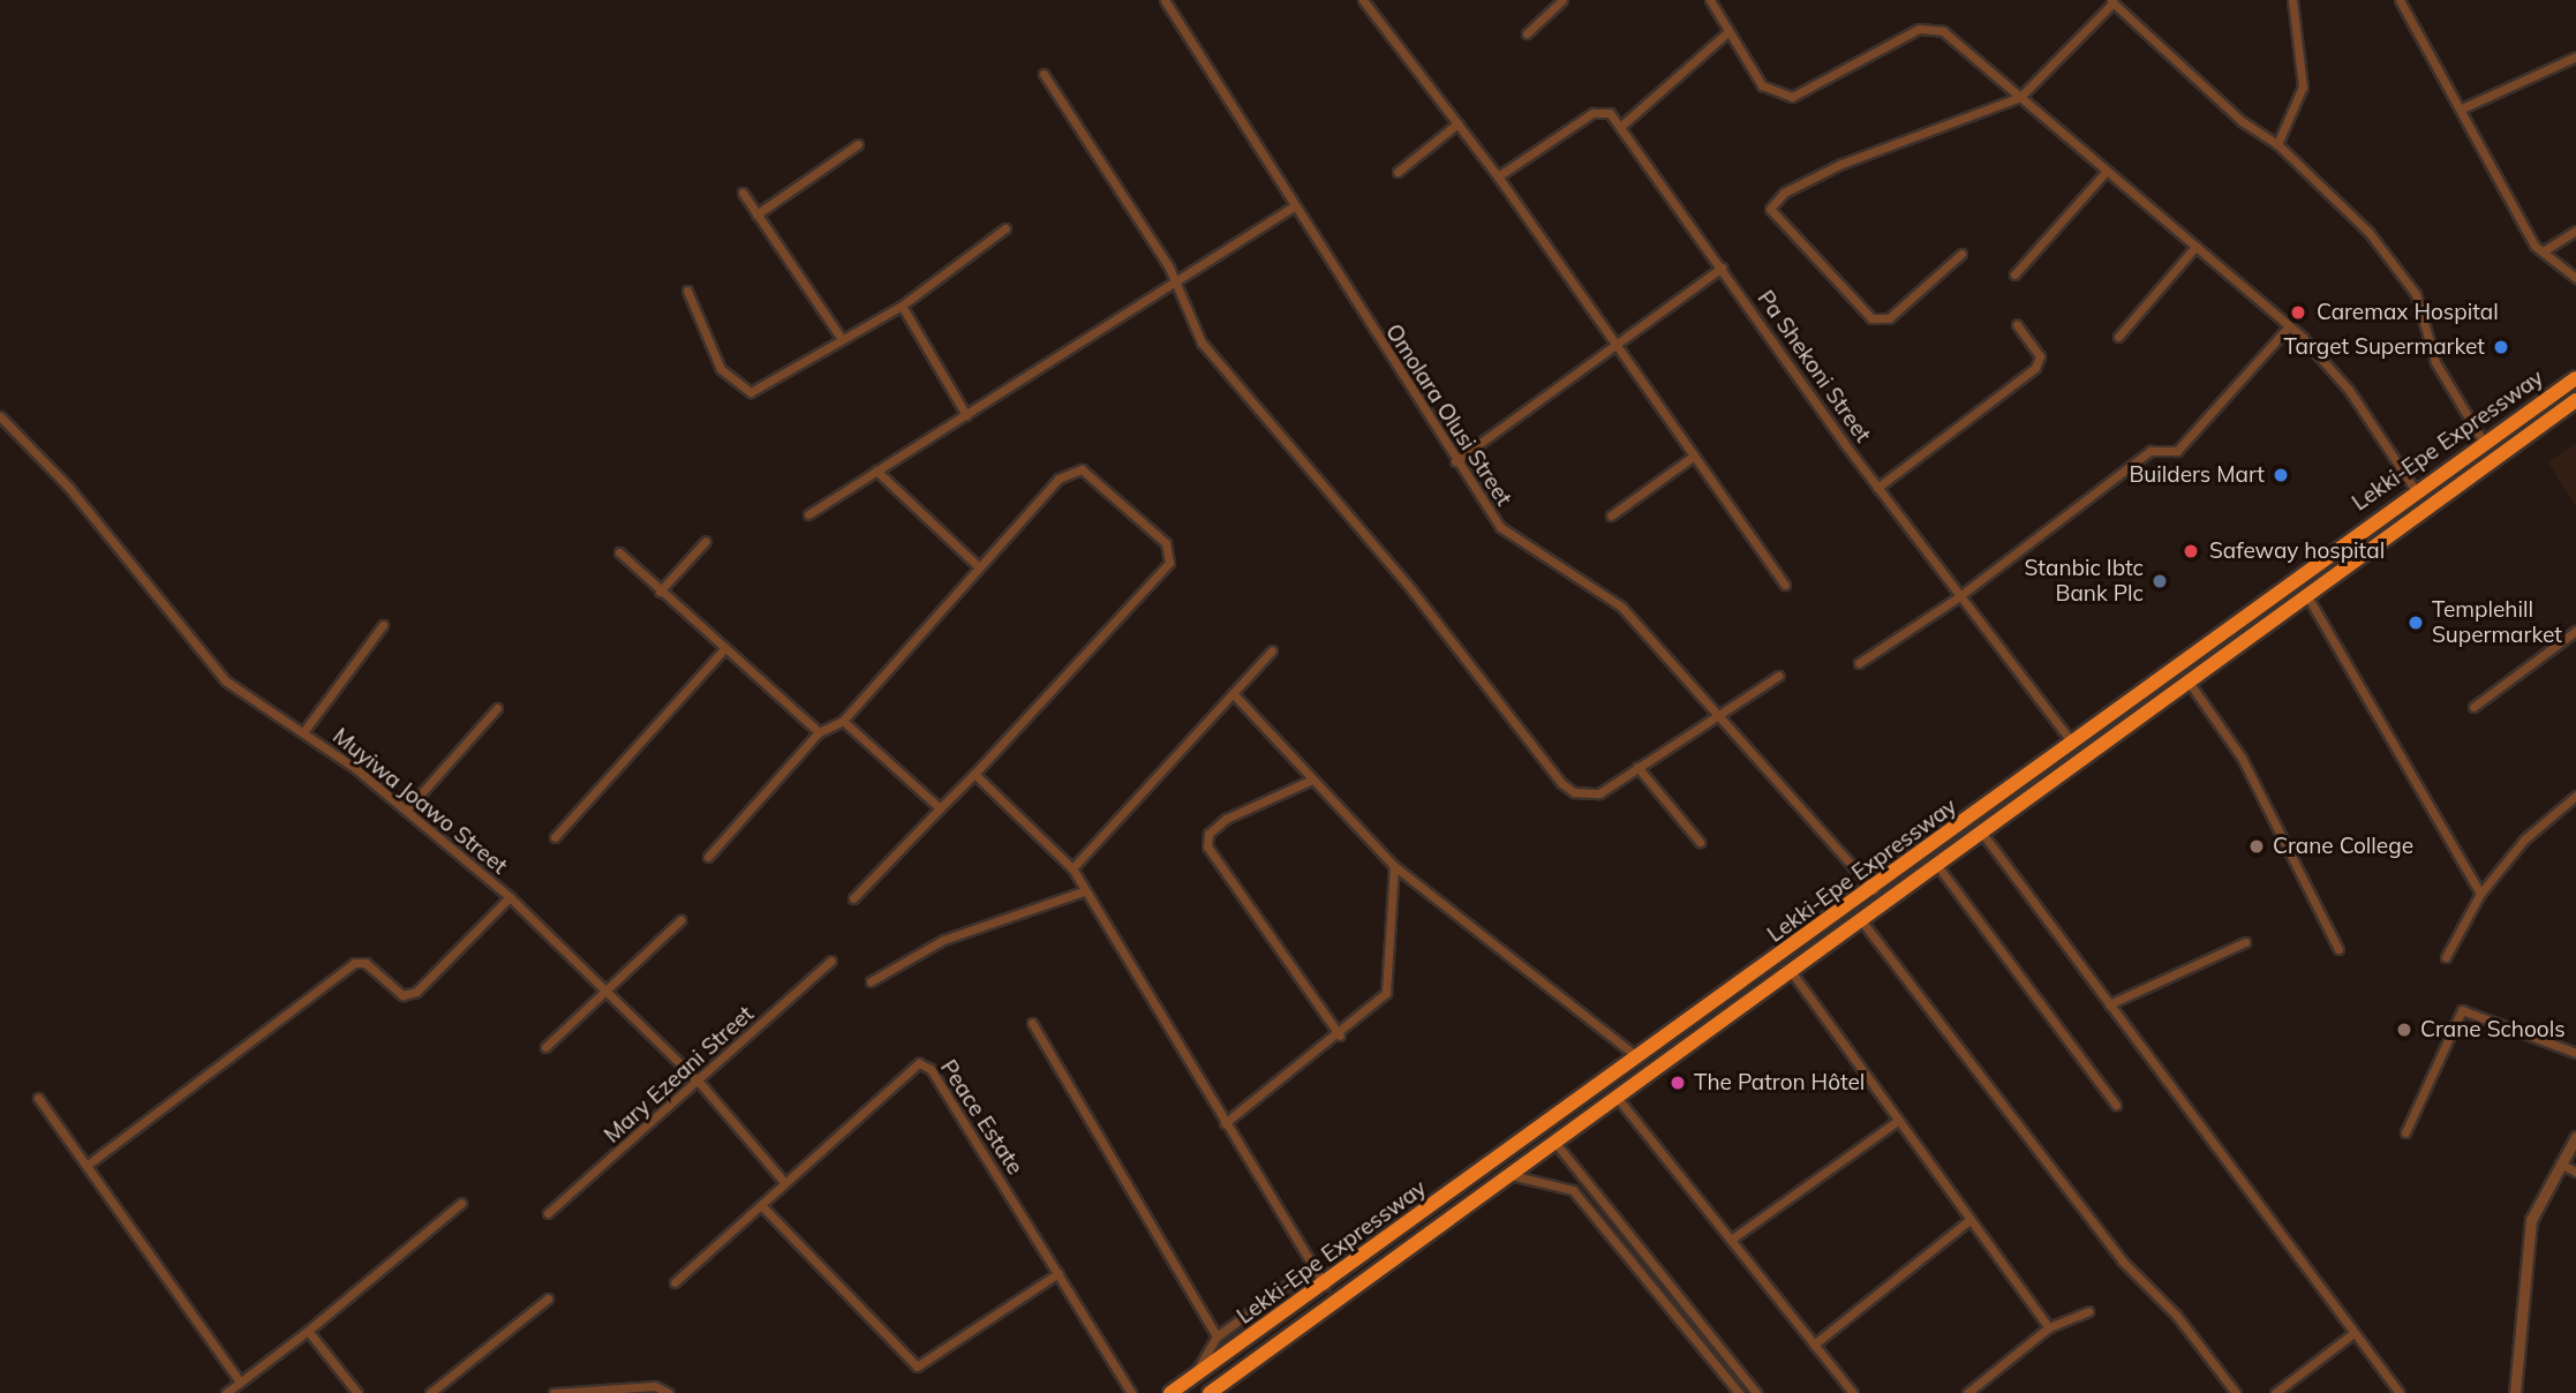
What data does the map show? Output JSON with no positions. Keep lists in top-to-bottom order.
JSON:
{
  "streets": {
    "highway": ["Lekki-Epe Expressway"],
    "street": [
      "Pa Shekoni Street",
      "Omolara Olusi Street",
      "Muyiwa Joawo Street",
      "Mary Ezeani Street",
      "Peace Estate"
    ]
  },
  "crossings": [
    ["Pa Shekoni Street", "Lekki-Epe Expressway"],
    ["Omolara Olusi Street", "Lekki-Epe Expressway"],
    ["Muyiwa Joawo Street", "Mary Ezeani Street"],
    ["Muyiwa Joawo Street", "Peace Estate"]
  ],
  "places": [
    "Caremax Hospital",
    "Target Supermarket",
    "Builders Mart",
    "Safeway hospital",
    "Stanbic Ibtc Bank Plc",
    "Templehill Supermarket",
    "Crane College",
    "Crane Schools",
    "The Patron Hôtel"
  ]
}
